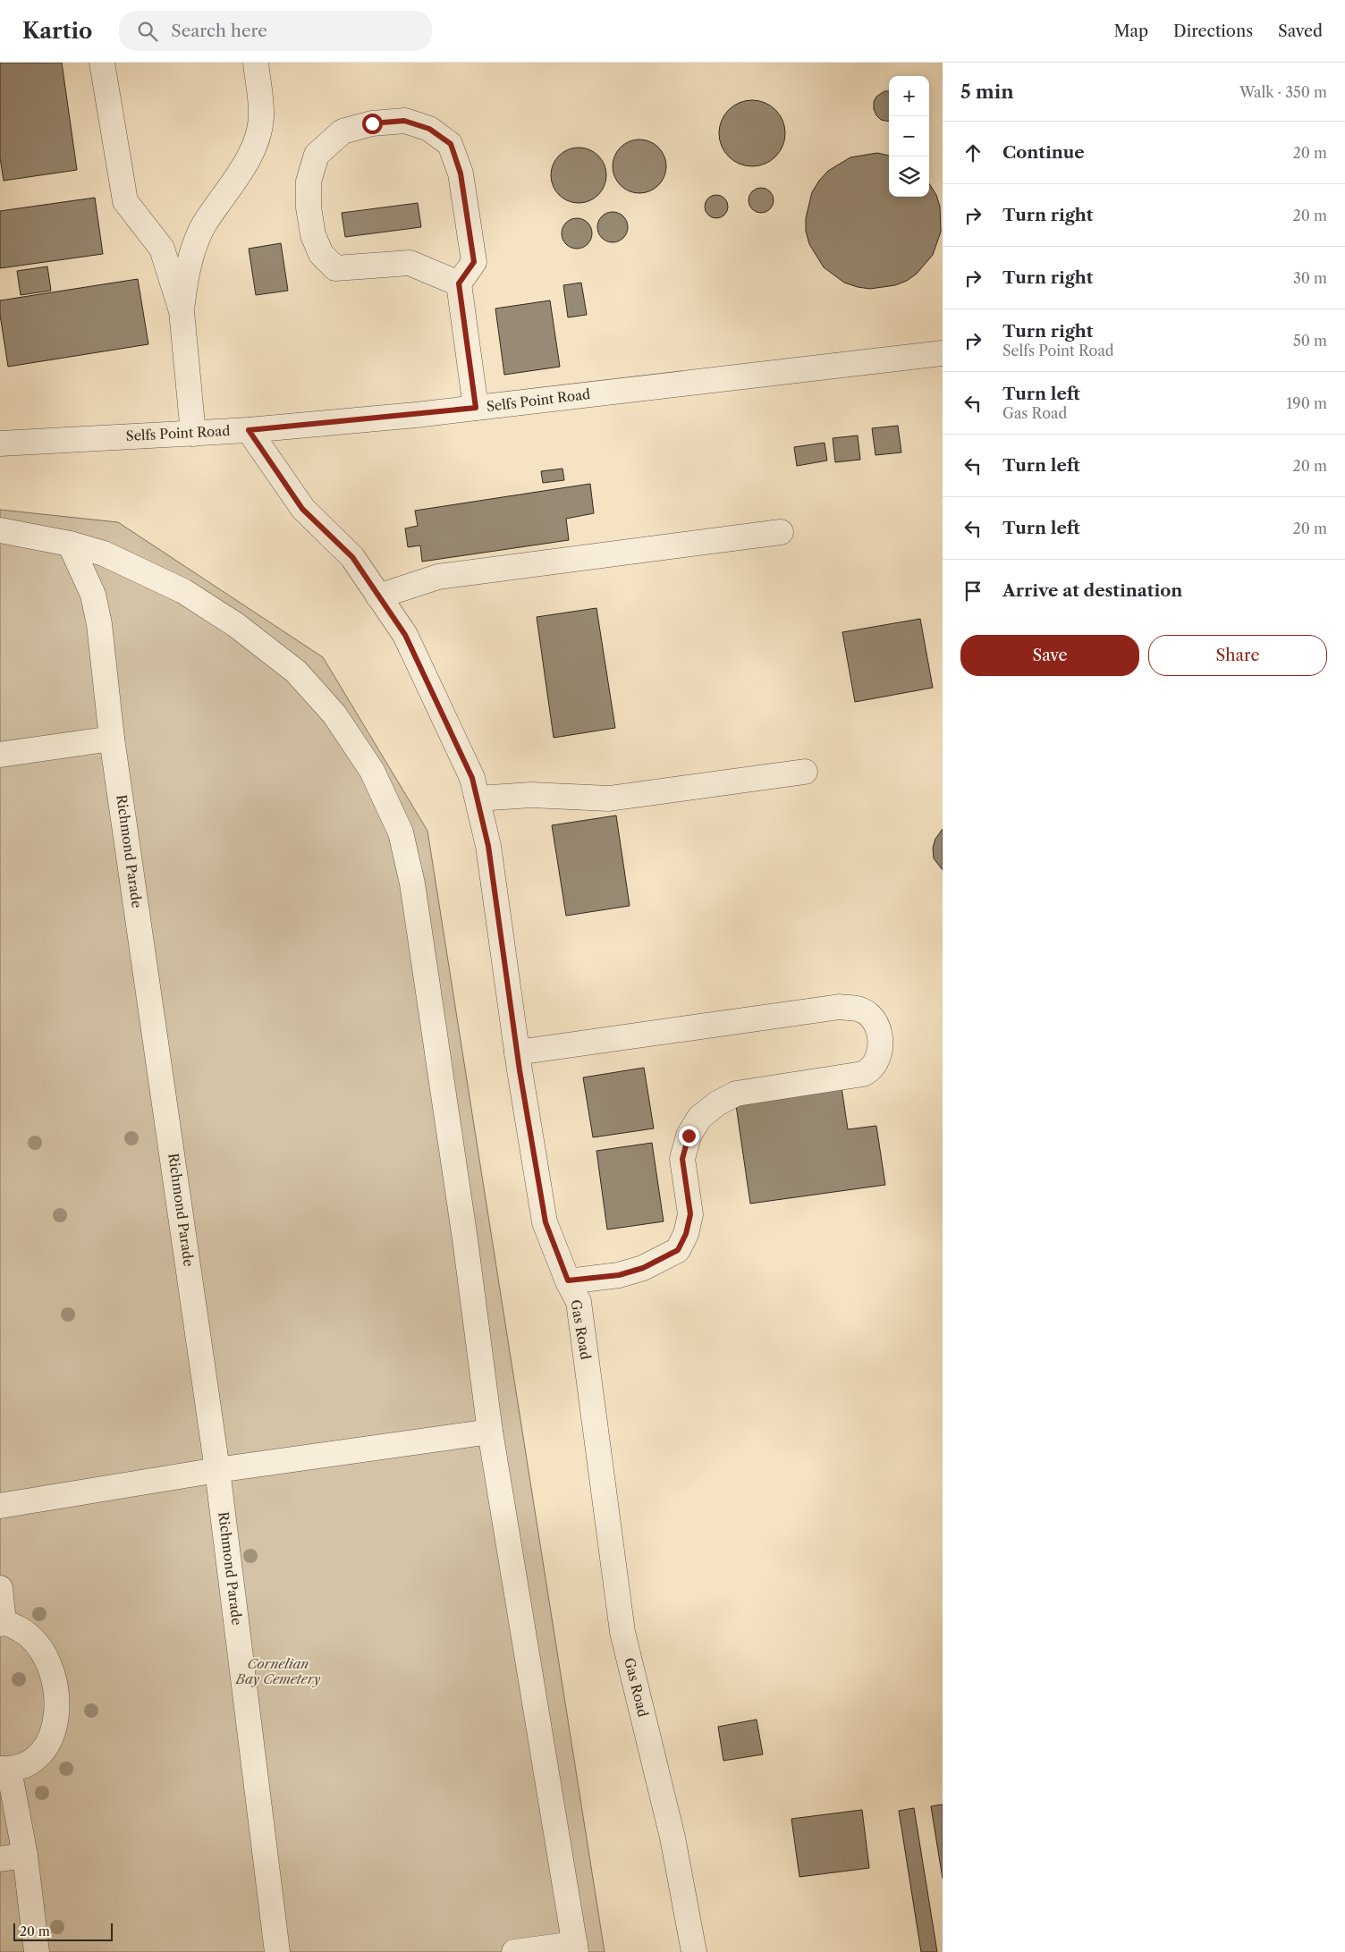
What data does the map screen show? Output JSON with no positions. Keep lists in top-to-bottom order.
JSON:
{
  "streets": {
    "street": ["Selfs Point Road", "Richmond Parade", "Gas Road"]
  },
  "crossings": [
    ["Selfs Point Road", "Gas Road"]
  ],
  "parks": ["Cornelian Bay Cemetery"],
  "scale_bar": "20 m",
  "page": {
    "header": "Kartio",
    "search": "Search here",
    "nav": ["Map", "Directions", "Saved"],
    "heading": ["5 min", "Walk · 350 m"],
    "map_buttons": ["+", "−"],
    "list": [
      ["Continue", "20 m"],
      ["Turn right", "20 m"],
      ["Turn right", "30 m"],
      ["Turn right", "Selfs Point Road", "50 m"],
      ["Turn left", "Gas Road", "190 m"],
      ["Turn left", "20 m"],
      ["Turn left", "20 m"],
      "Arrive at destination"
    ],
    "buttons": ["Save", "Share"],
    "scale": "20 m"
  }
}
